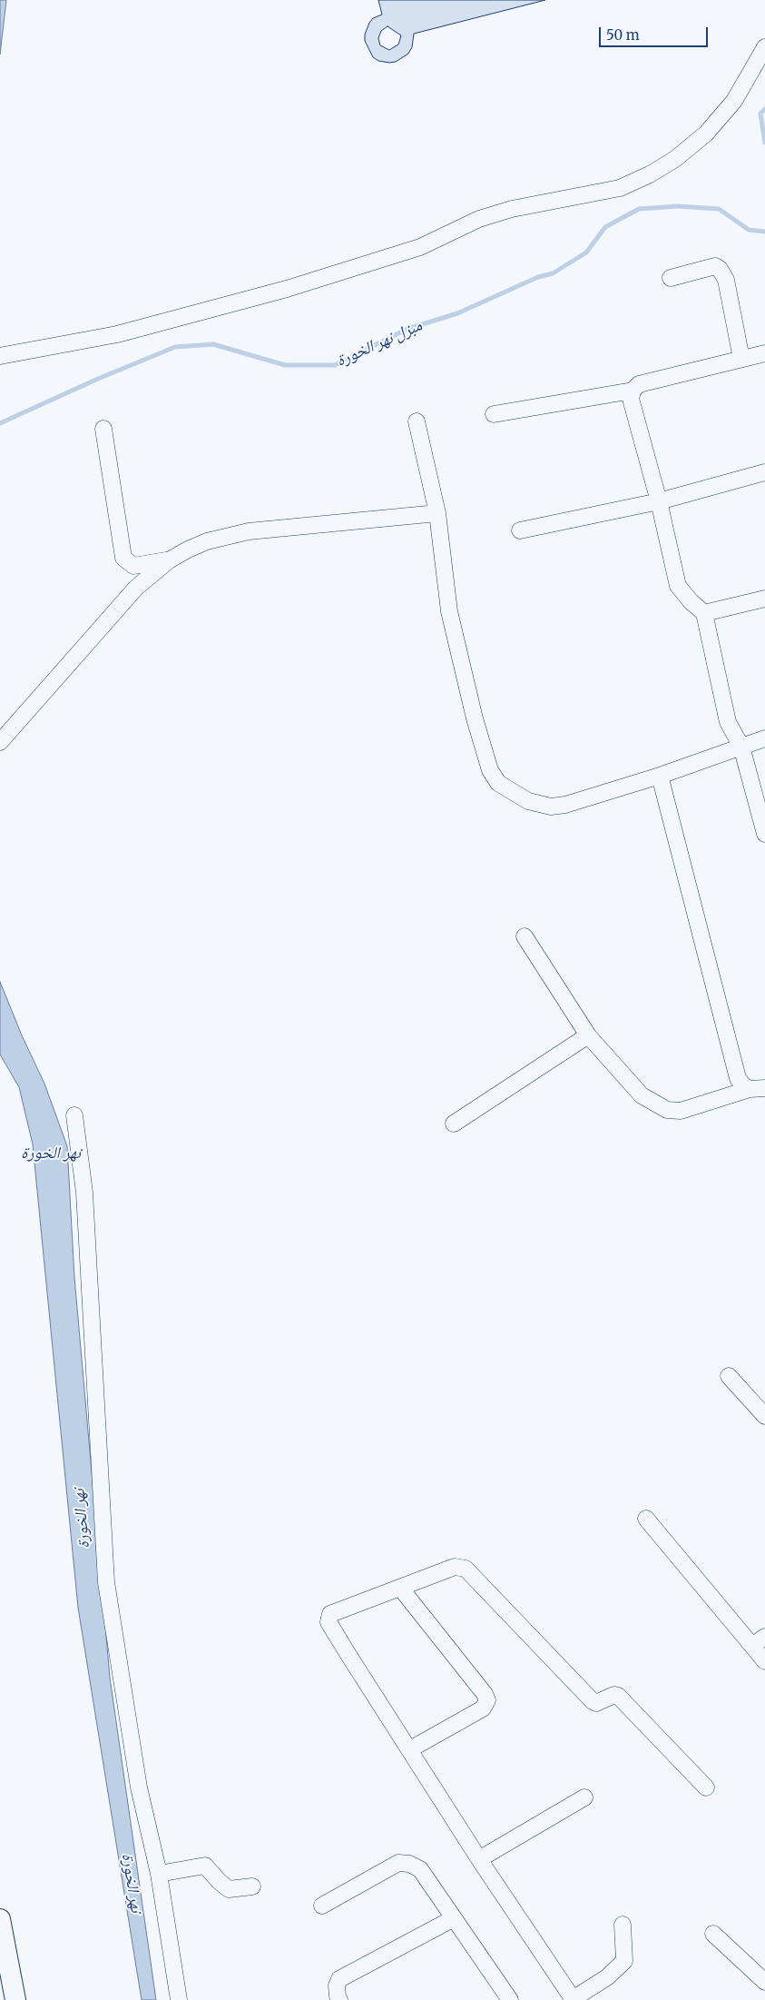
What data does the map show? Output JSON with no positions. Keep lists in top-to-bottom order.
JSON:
{
  "water": ["مبزل نهر الخورة", "نهر الخورة"],
  "scale_bar": "50 m"
}
